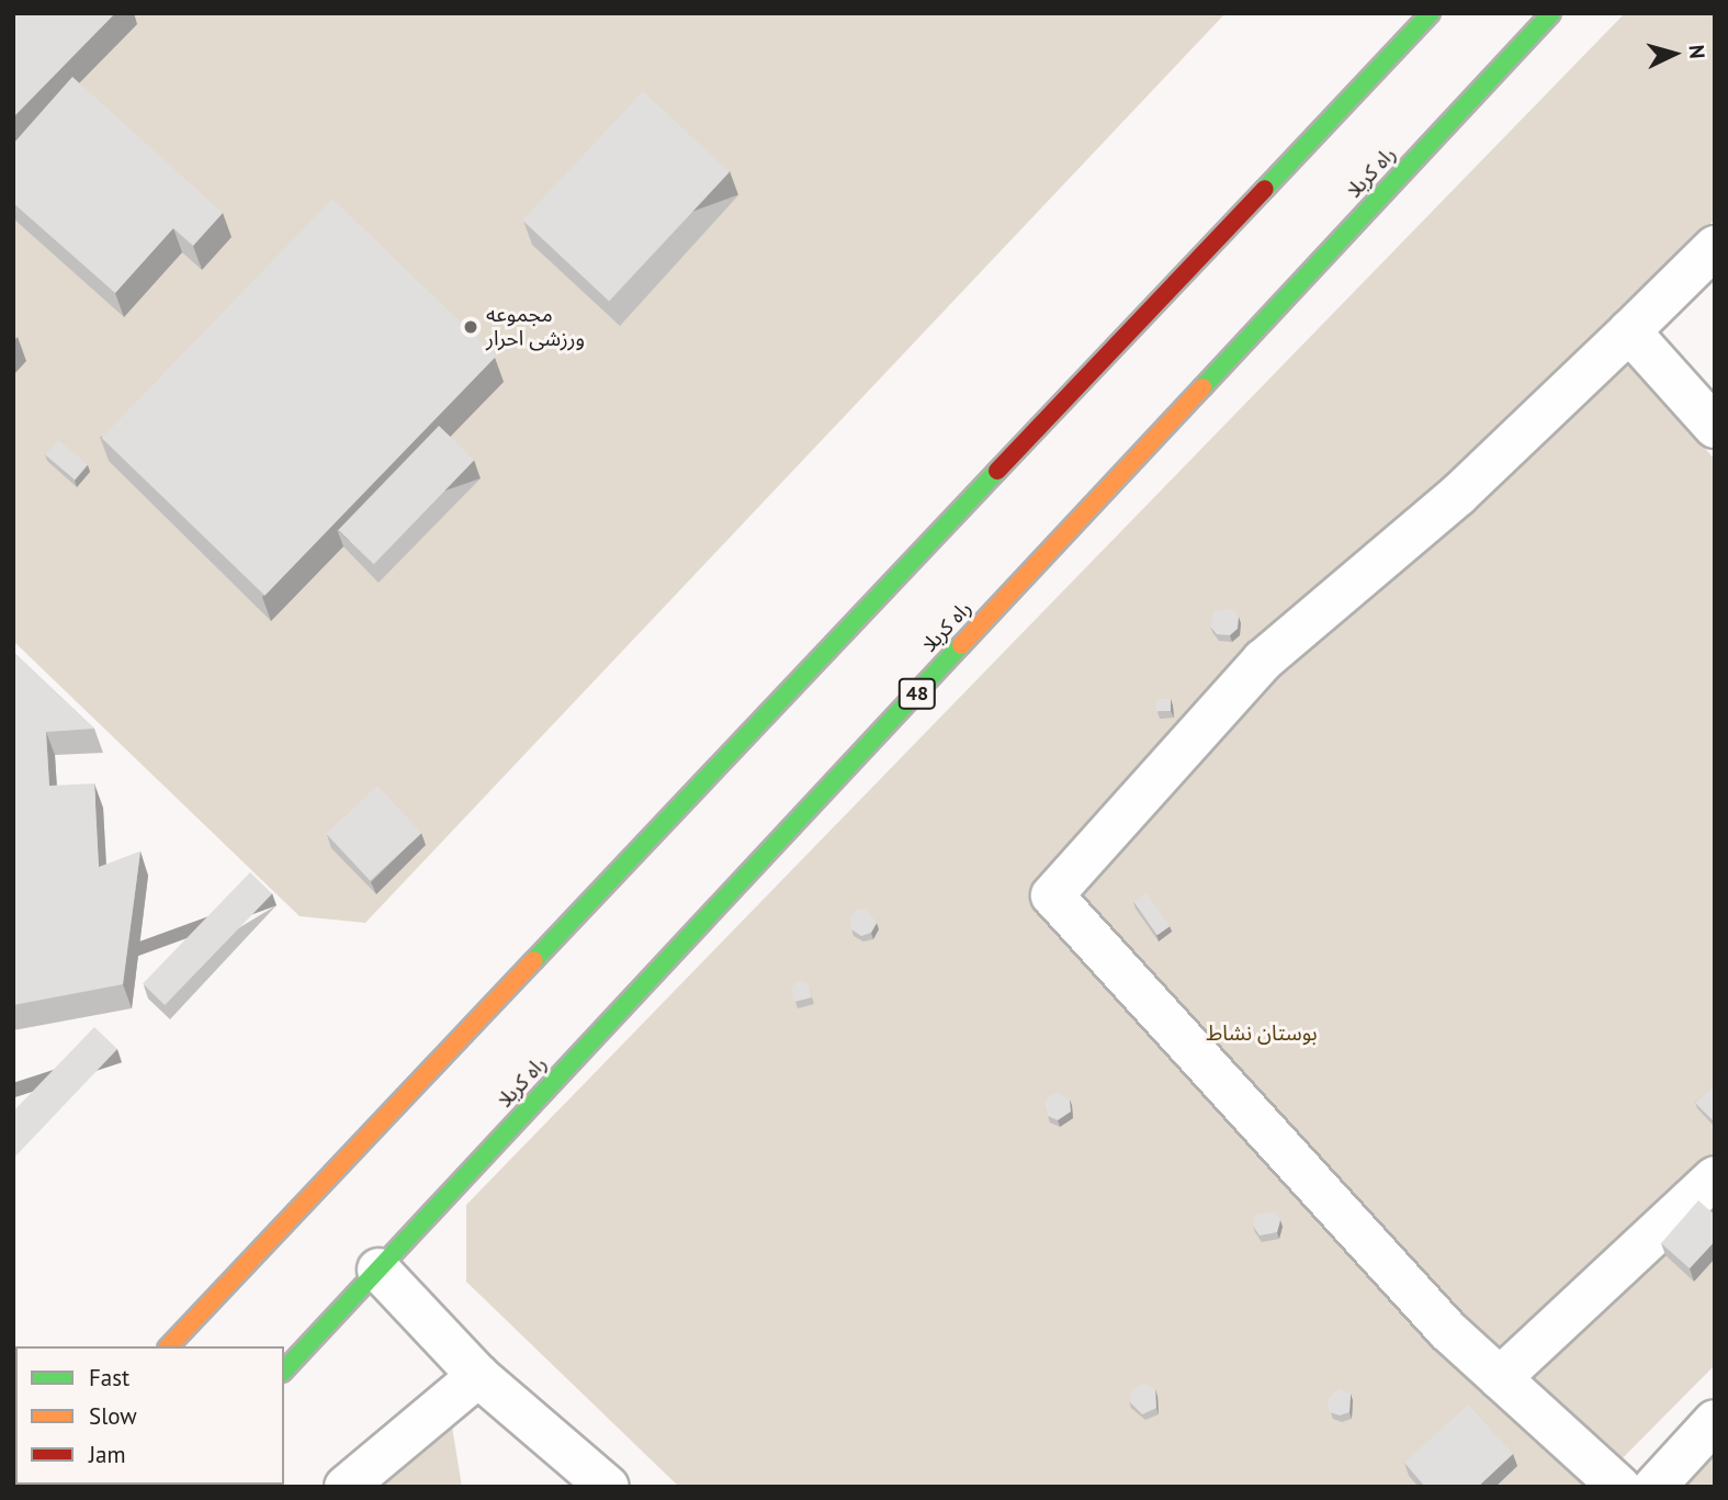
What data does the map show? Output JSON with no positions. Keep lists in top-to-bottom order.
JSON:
{
  "streets": {
    "main road": ["راه کربلا", "48"]
  },
  "parks": ["بوستان نشاط"],
  "places": ["مجموعه ورزشی احرار"],
  "legend": ["Fast", "Slow", "Jam"],
  "north": "right"
}
